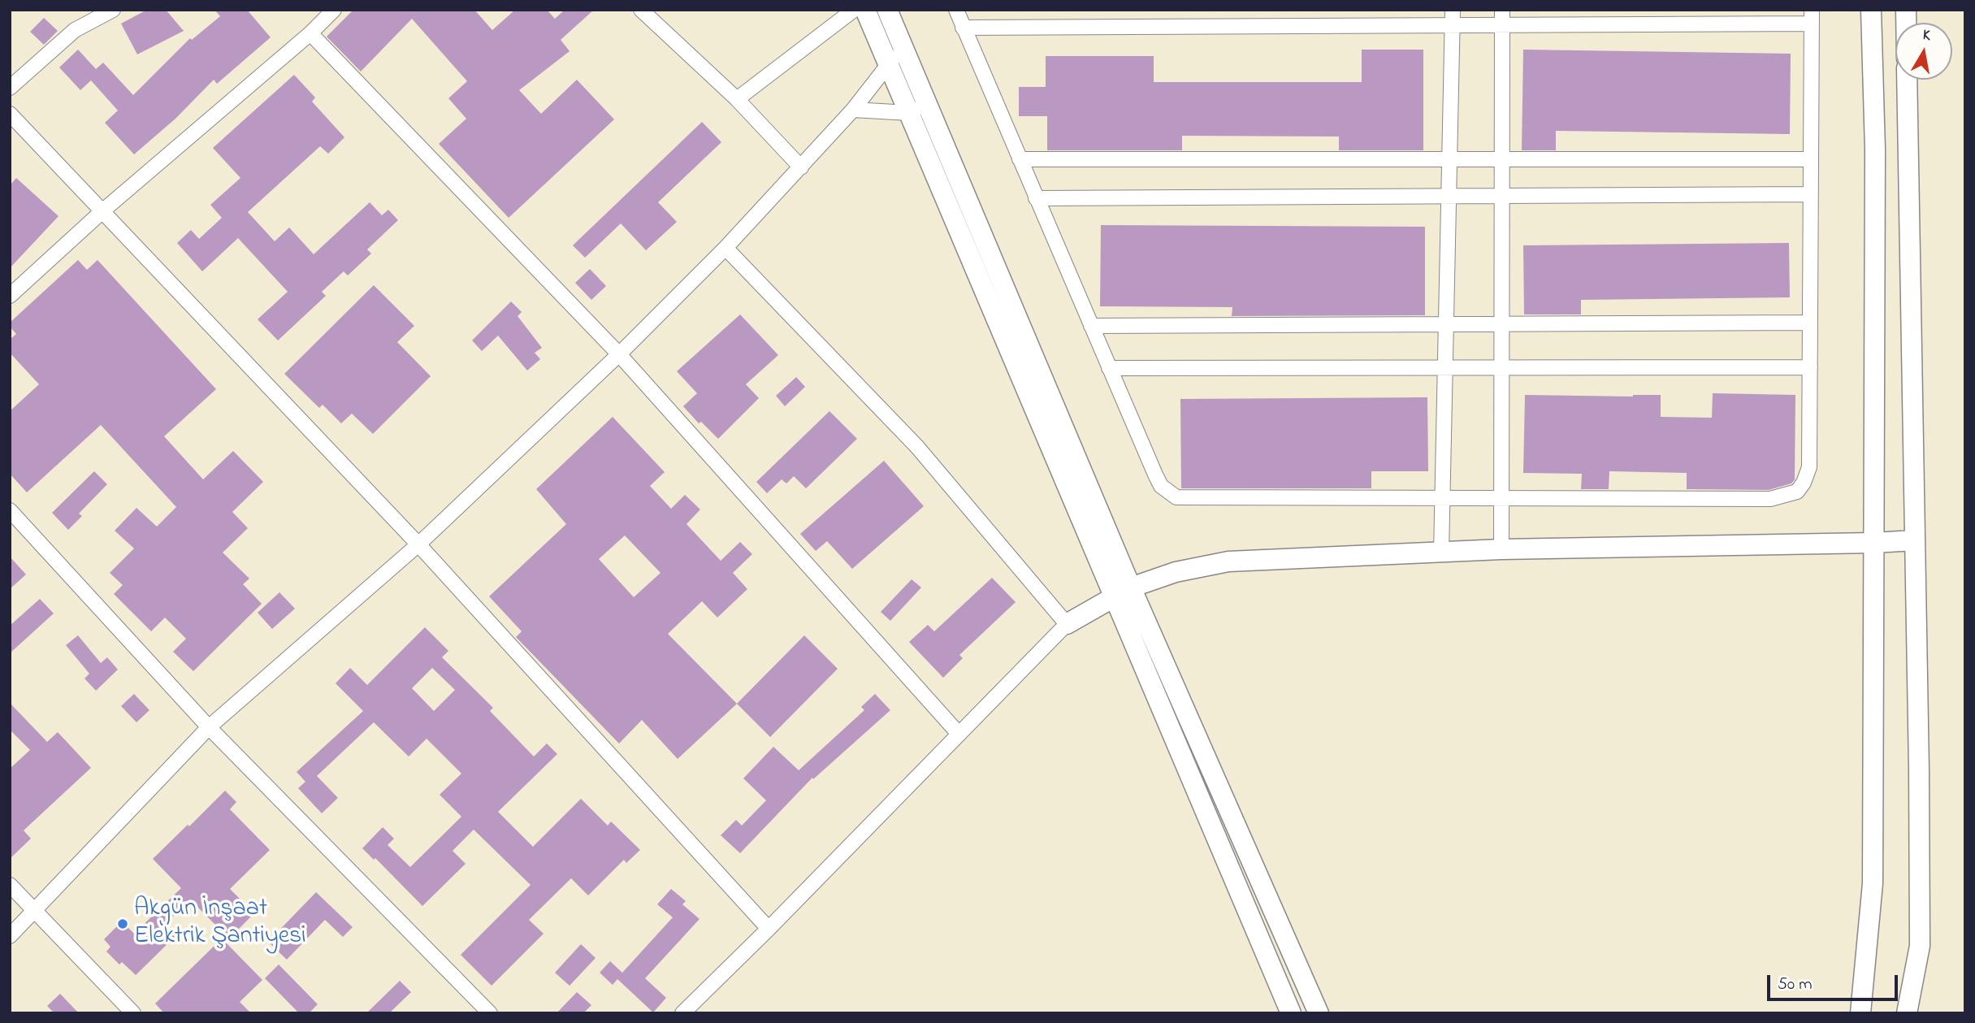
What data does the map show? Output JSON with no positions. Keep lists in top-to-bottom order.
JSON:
{
  "places": ["Akgün İnşaat Elektrik Şantiyesi"],
  "scale_bar": "50 m",
  "north": "top"
}
